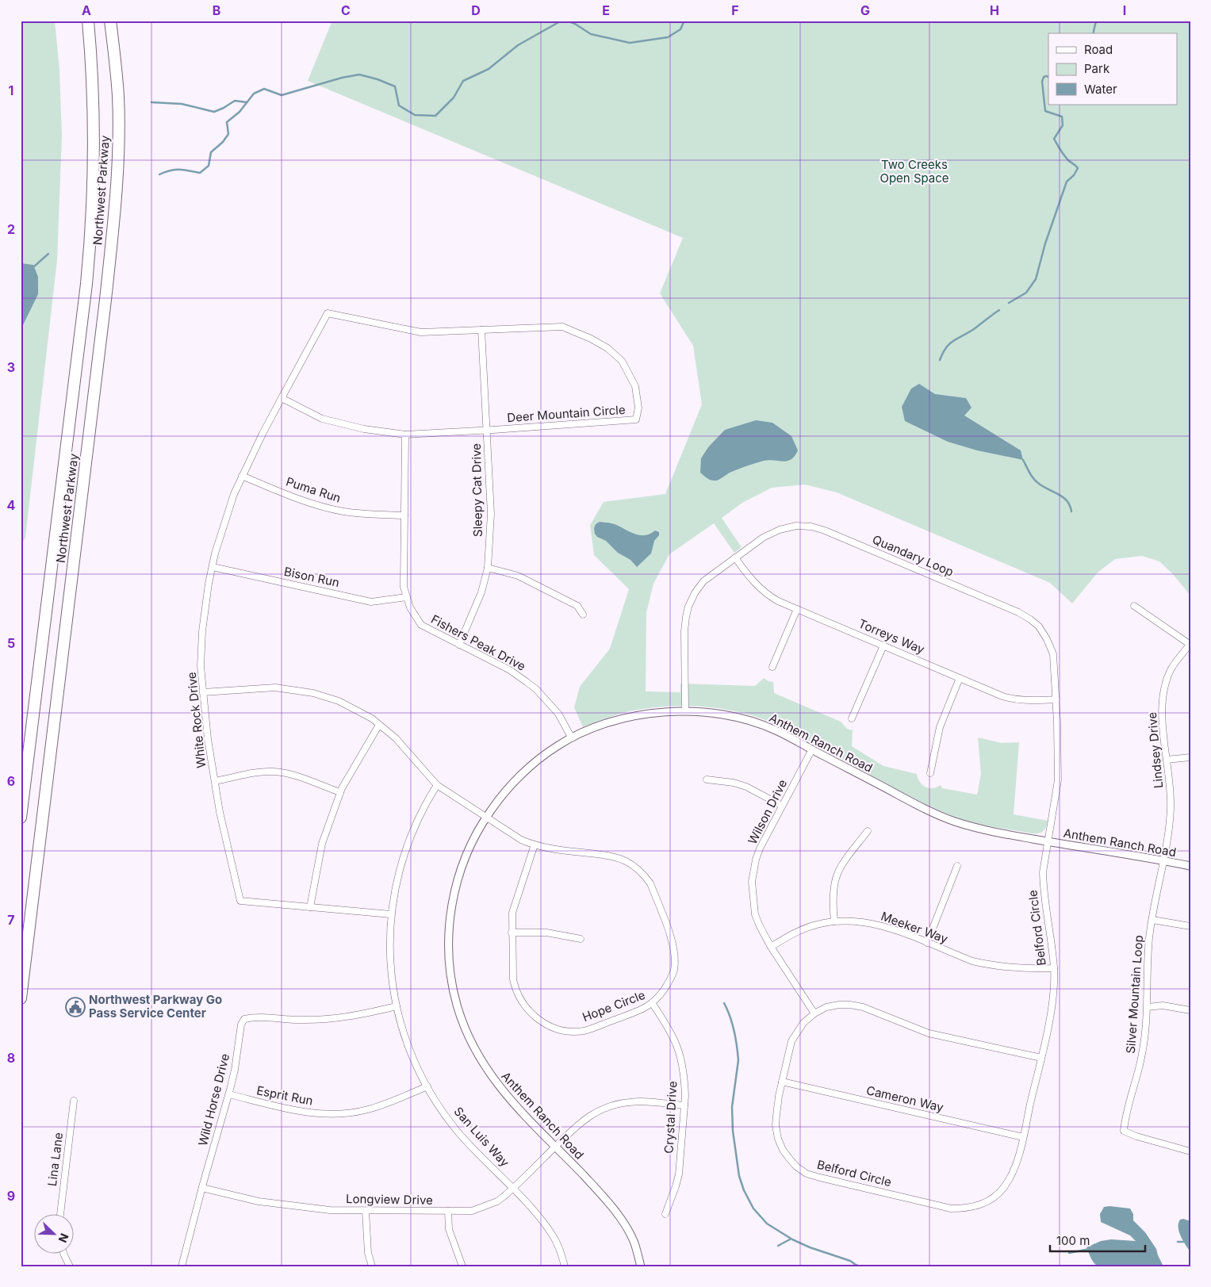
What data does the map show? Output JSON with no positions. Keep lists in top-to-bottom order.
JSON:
{
  "streets": {
    "highway": ["Northwest Parkway"],
    "street": [
      "Deer Mountain Circle",
      "Puma Run",
      "Sleepy Cat Drive",
      "Quandary Loop",
      "Bison Run",
      "Torreys Way",
      "Fishers Peak Drive",
      "White Rock Drive",
      "Anthem Ranch Road",
      "Lindsey Drive",
      "Wilson Drive",
      "Meeker Way",
      "Belford Circle",
      "Silver Mountain Loop",
      "Hope Circle",
      "Esprit Run",
      "Cameron Way",
      "Wild Horse Drive",
      "Crystal Drive",
      "San Luis Way",
      "Lina Lane",
      "Longview Drive"
    ]
  },
  "crossings": [
    ["Deer Mountain Circle", "Sleepy Cat Drive"],
    ["Deer Mountain Circle", "Fishers Peak Drive"],
    ["Deer Mountain Circle", "White Rock Drive"],
    ["Puma Run", "Fishers Peak Drive"],
    ["Puma Run", "White Rock Drive"],
    ["Sleepy Cat Drive", "Fishers Peak Drive"],
    ["Quandary Loop", "Torreys Way"],
    ["Quandary Loop", "Anthem Ranch Road"],
    ["Quandary Loop", "Belford Circle"],
    ["Bison Run", "Fishers Peak Drive"],
    ["Bison Run", "White Rock Drive"],
    ["Fishers Peak Drive", "Anthem Ranch Road"],
    ["White Rock Drive", "Hope Circle"],
    ["White Rock Drive", "San Luis Way"],
    ["Anthem Ranch Road", "Lindsey Drive"],
    ["Anthem Ranch Road", "Wilson Drive"],
    ["Anthem Ranch Road", "Belford Circle"],
    ["Anthem Ranch Road", "Silver Mountain Loop"],
    ["Anthem Ranch Road", "Hope Circle"],
    ["Anthem Ranch Road", "Longview Drive"],
    ["Lindsey Drive", "Silver Mountain Loop"],
    ["Wilson Drive", "Meeker Way"],
    ["Wilson Drive", "Belford Circle"],
    ["Meeker Way", "Belford Circle"],
    ["Belford Circle", "Cameron Way"],
    ["Hope Circle", "Crystal Drive"],
    ["Hope Circle", "San Luis Way"],
    ["Esprit Run", "Wild Horse Drive"],
    ["Esprit Run", "San Luis Way"],
    ["Wild Horse Drive", "San Luis Way"],
    ["Wild Horse Drive", "Longview Drive"],
    ["Crystal Drive", "Longview Drive"],
    ["San Luis Way", "Longview Drive"]
  ],
  "parks": ["Two Creeks Open Space"],
  "places": {
    "public building": ["Northwest Parkway Go Pass Service Center"]
  },
  "legend": ["Road", "Park", "Water"],
  "scale_bar": "100 m",
  "north": "bottom right",
  "grid": {
    "columns": [
      "A",
      "B",
      "C",
      "D",
      "E",
      "F",
      "G",
      "H",
      "I"
    ],
    "rows": [
      "1",
      "2",
      "3",
      "4",
      "5",
      "6",
      "7",
      "8",
      "9"
    ]
  }
}
